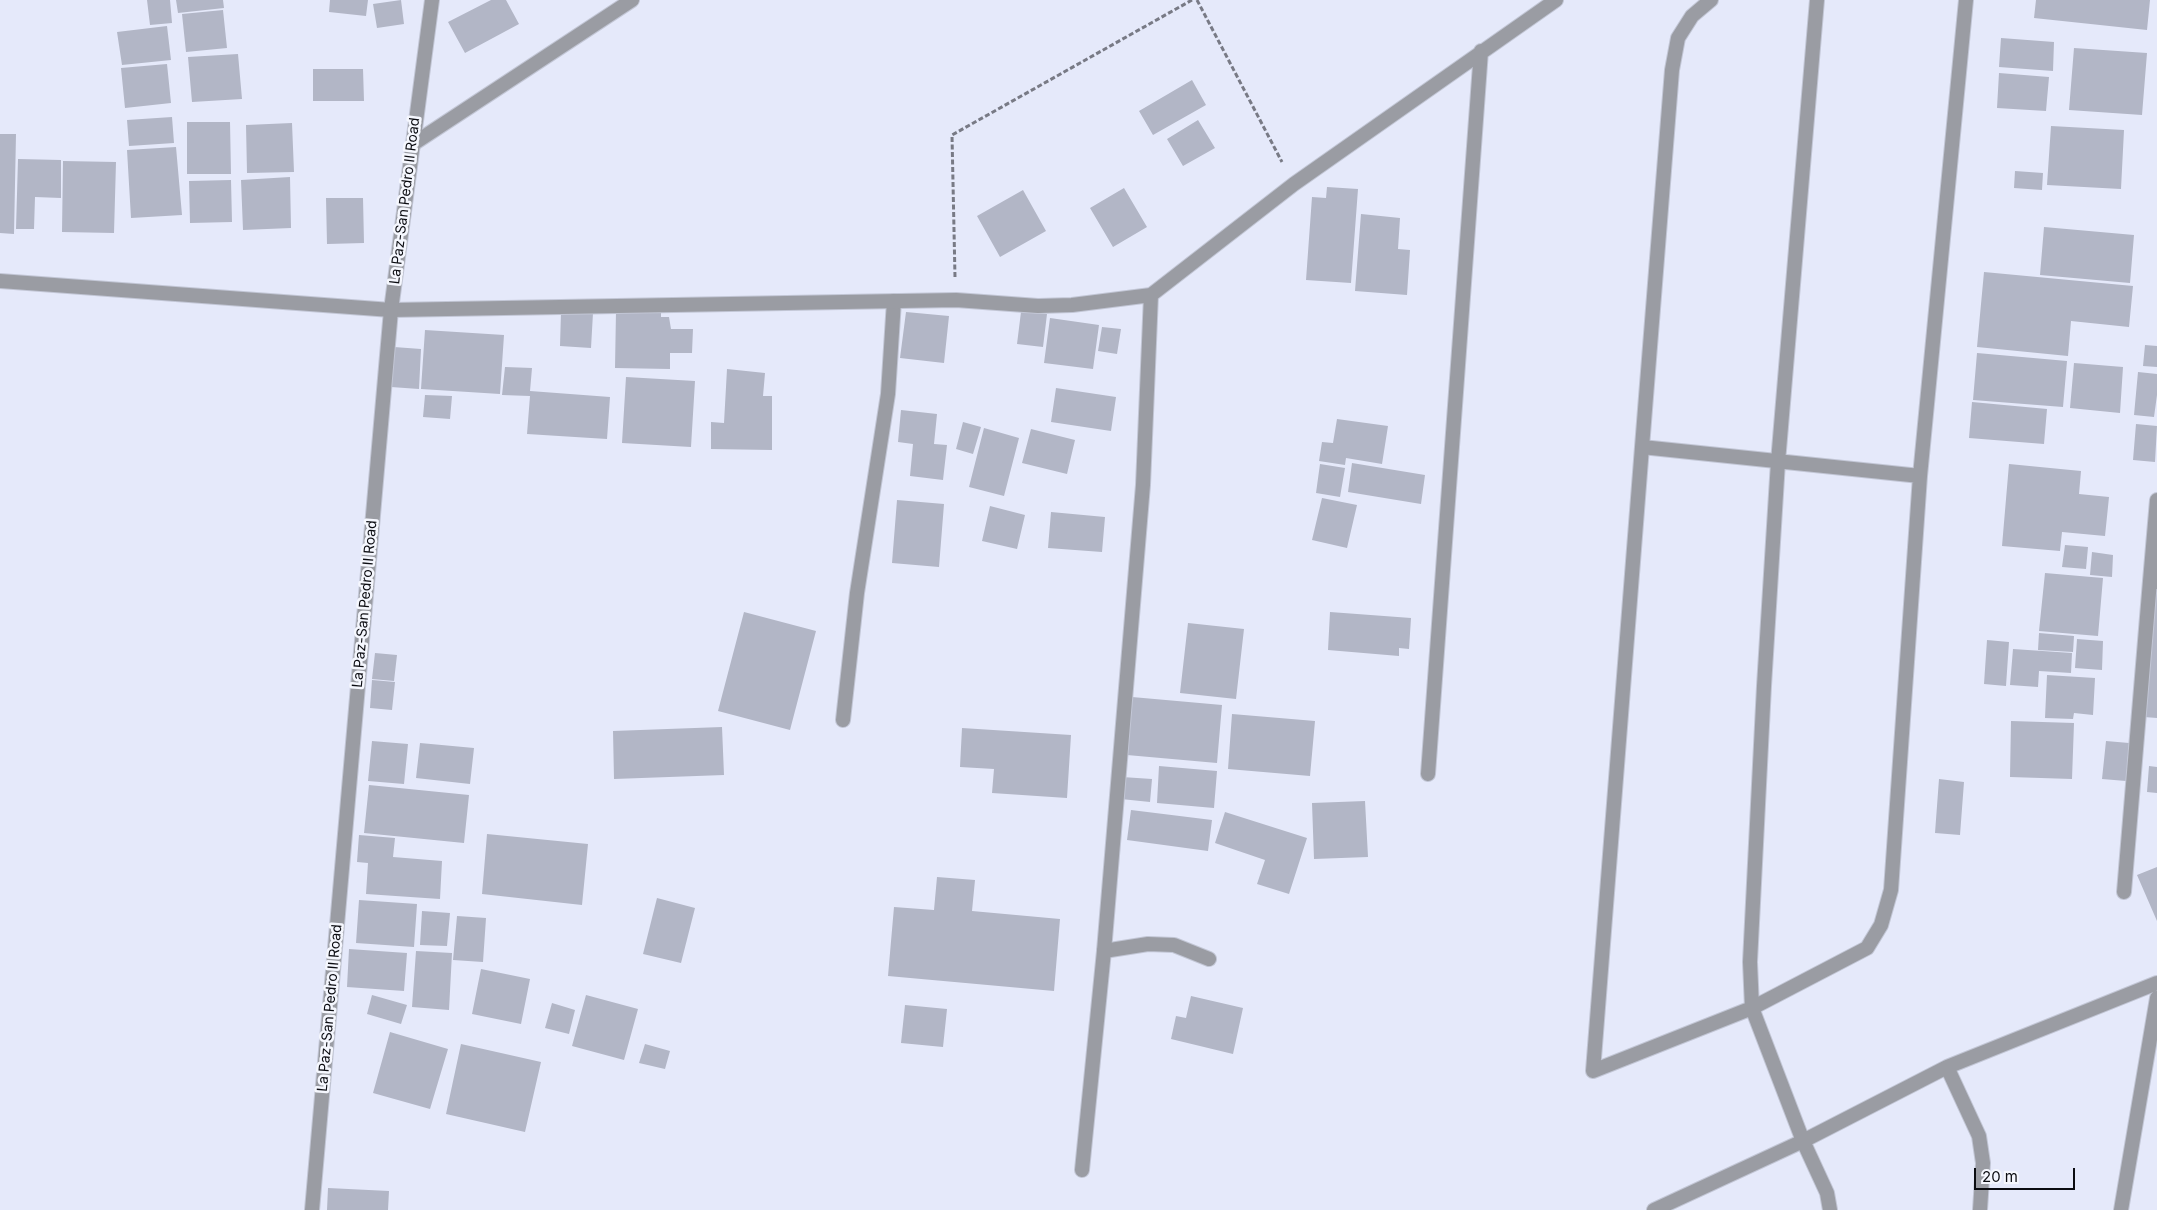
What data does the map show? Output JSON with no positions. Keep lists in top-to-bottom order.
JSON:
{
  "streets": {
    "street": ["La Paz-San Pedro II Road"]
  },
  "scale_bar": "20 m"
}
